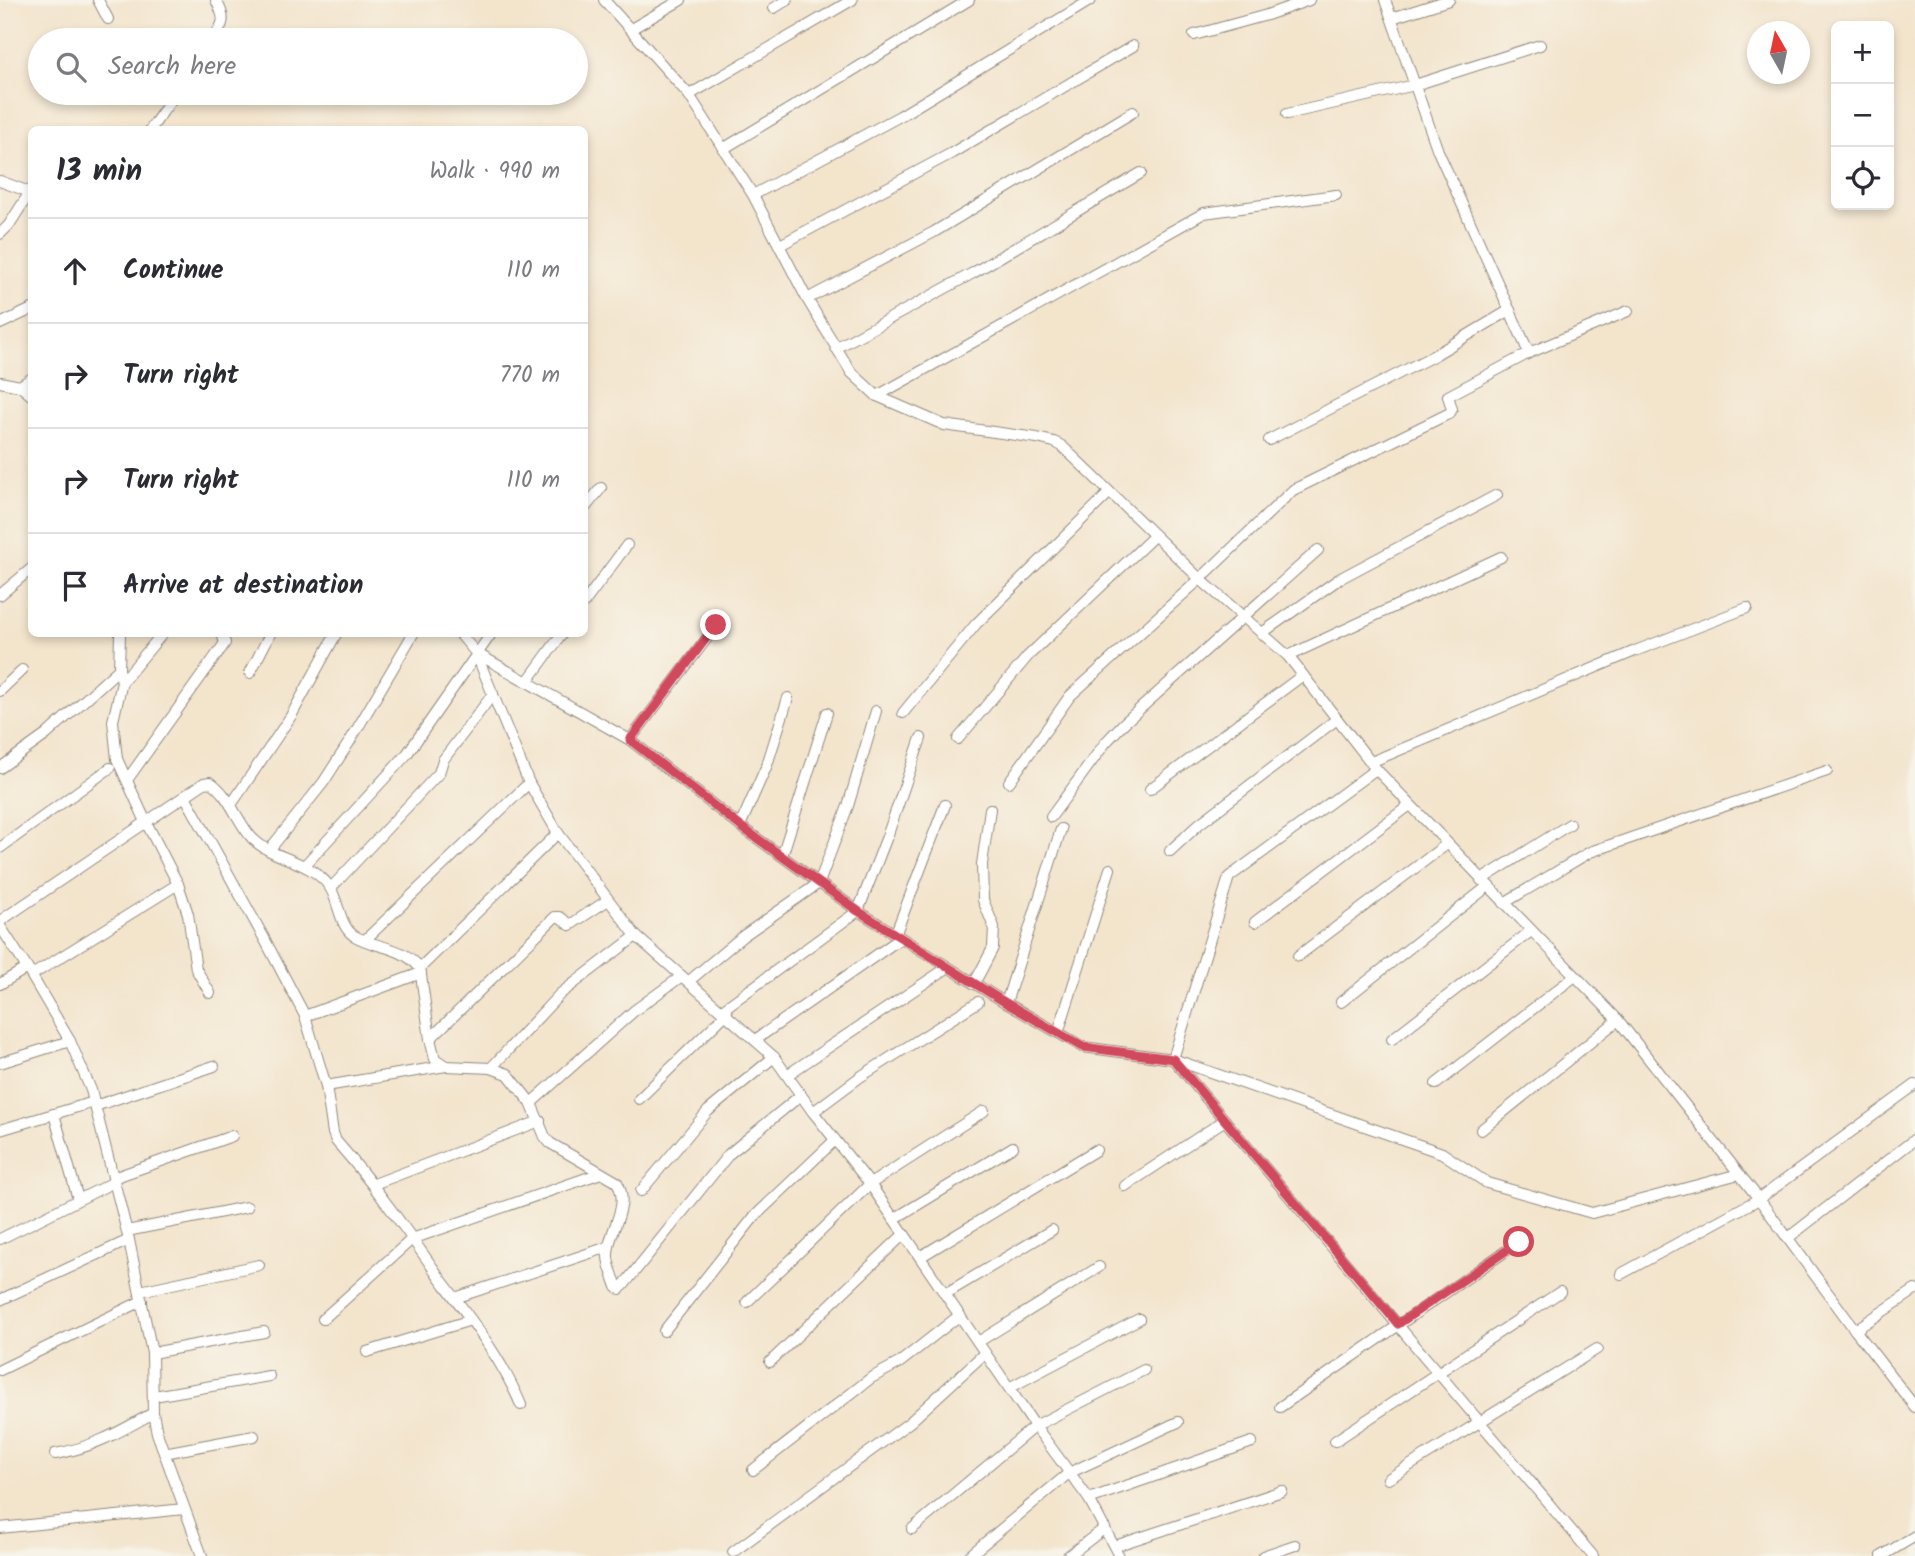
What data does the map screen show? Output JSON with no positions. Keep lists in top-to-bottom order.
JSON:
{
  "north": "top",
  "page": {
    "map_buttons": ["+", "−"],
    "search": "Search here",
    "heading": ["13 min", "Walk · 990 m"],
    "list": [
      ["Continue", "110 m"],
      ["Turn right", "770 m"],
      ["Turn right", "110 m"],
      "Arrive at destination"
    ]
  }
}
